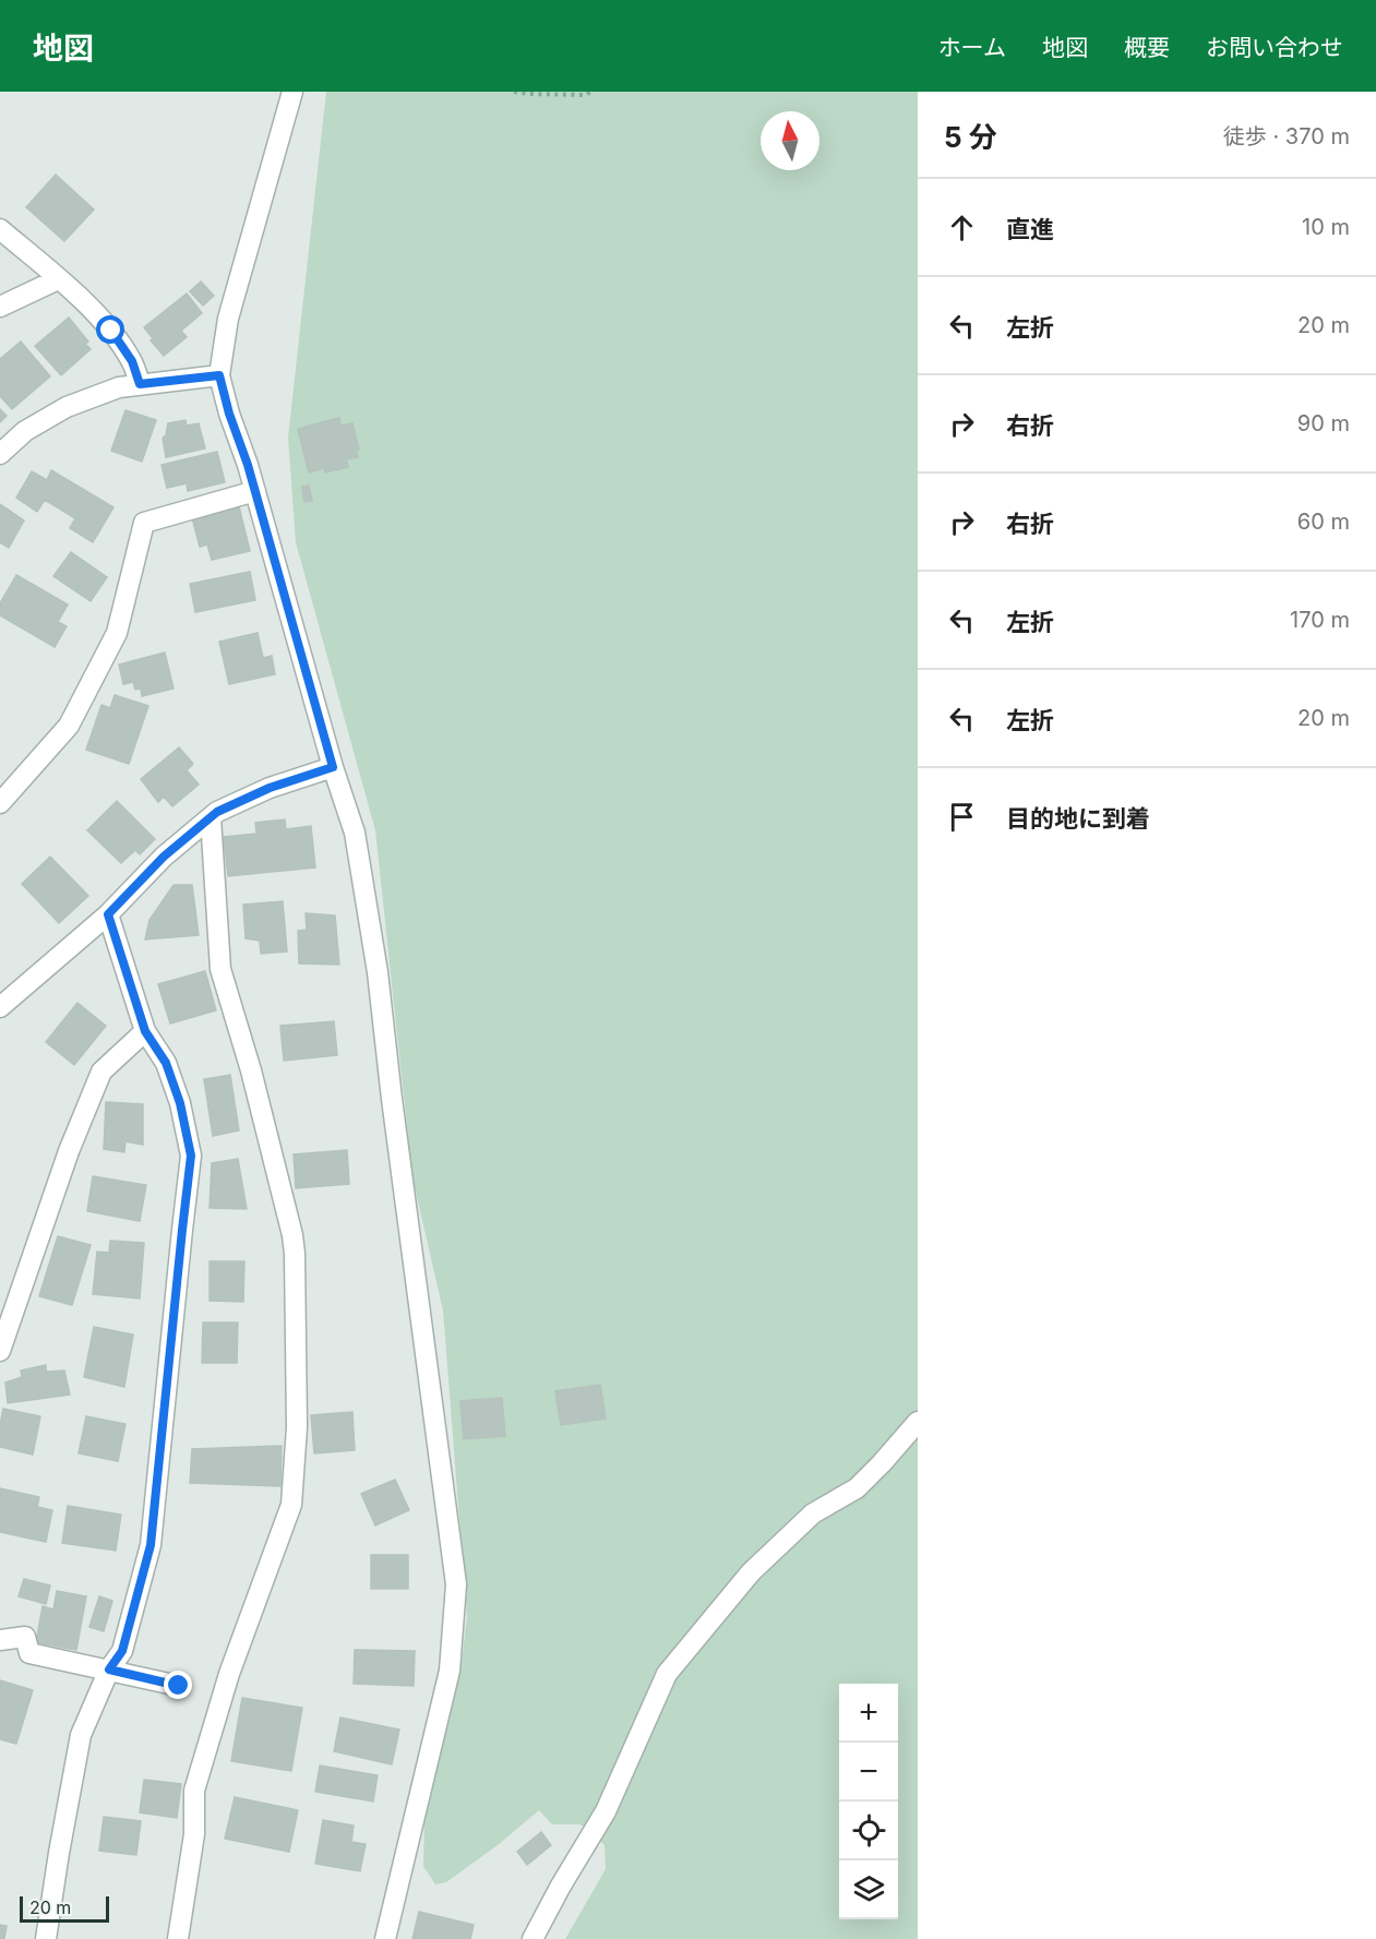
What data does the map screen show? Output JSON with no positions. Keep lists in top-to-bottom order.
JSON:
{
  "scale_bar": "20 m",
  "north": "top",
  "page": {
    "header": "地図",
    "nav": [
      "ホーム",
      "地図",
      "概要",
      "お問い合わせ"
    ],
    "heading": ["5 分", "徒歩 · 370 m"],
    "list": [
      ["直進", "10 m"],
      ["左折", "20 m"],
      ["右折", "90 m"],
      ["右折", "60 m"],
      ["左折", "170 m"],
      ["左折", "20 m"],
      "目的地に到着"
    ],
    "map_buttons": ["+", "−"],
    "scale": "20 m"
  }
}
